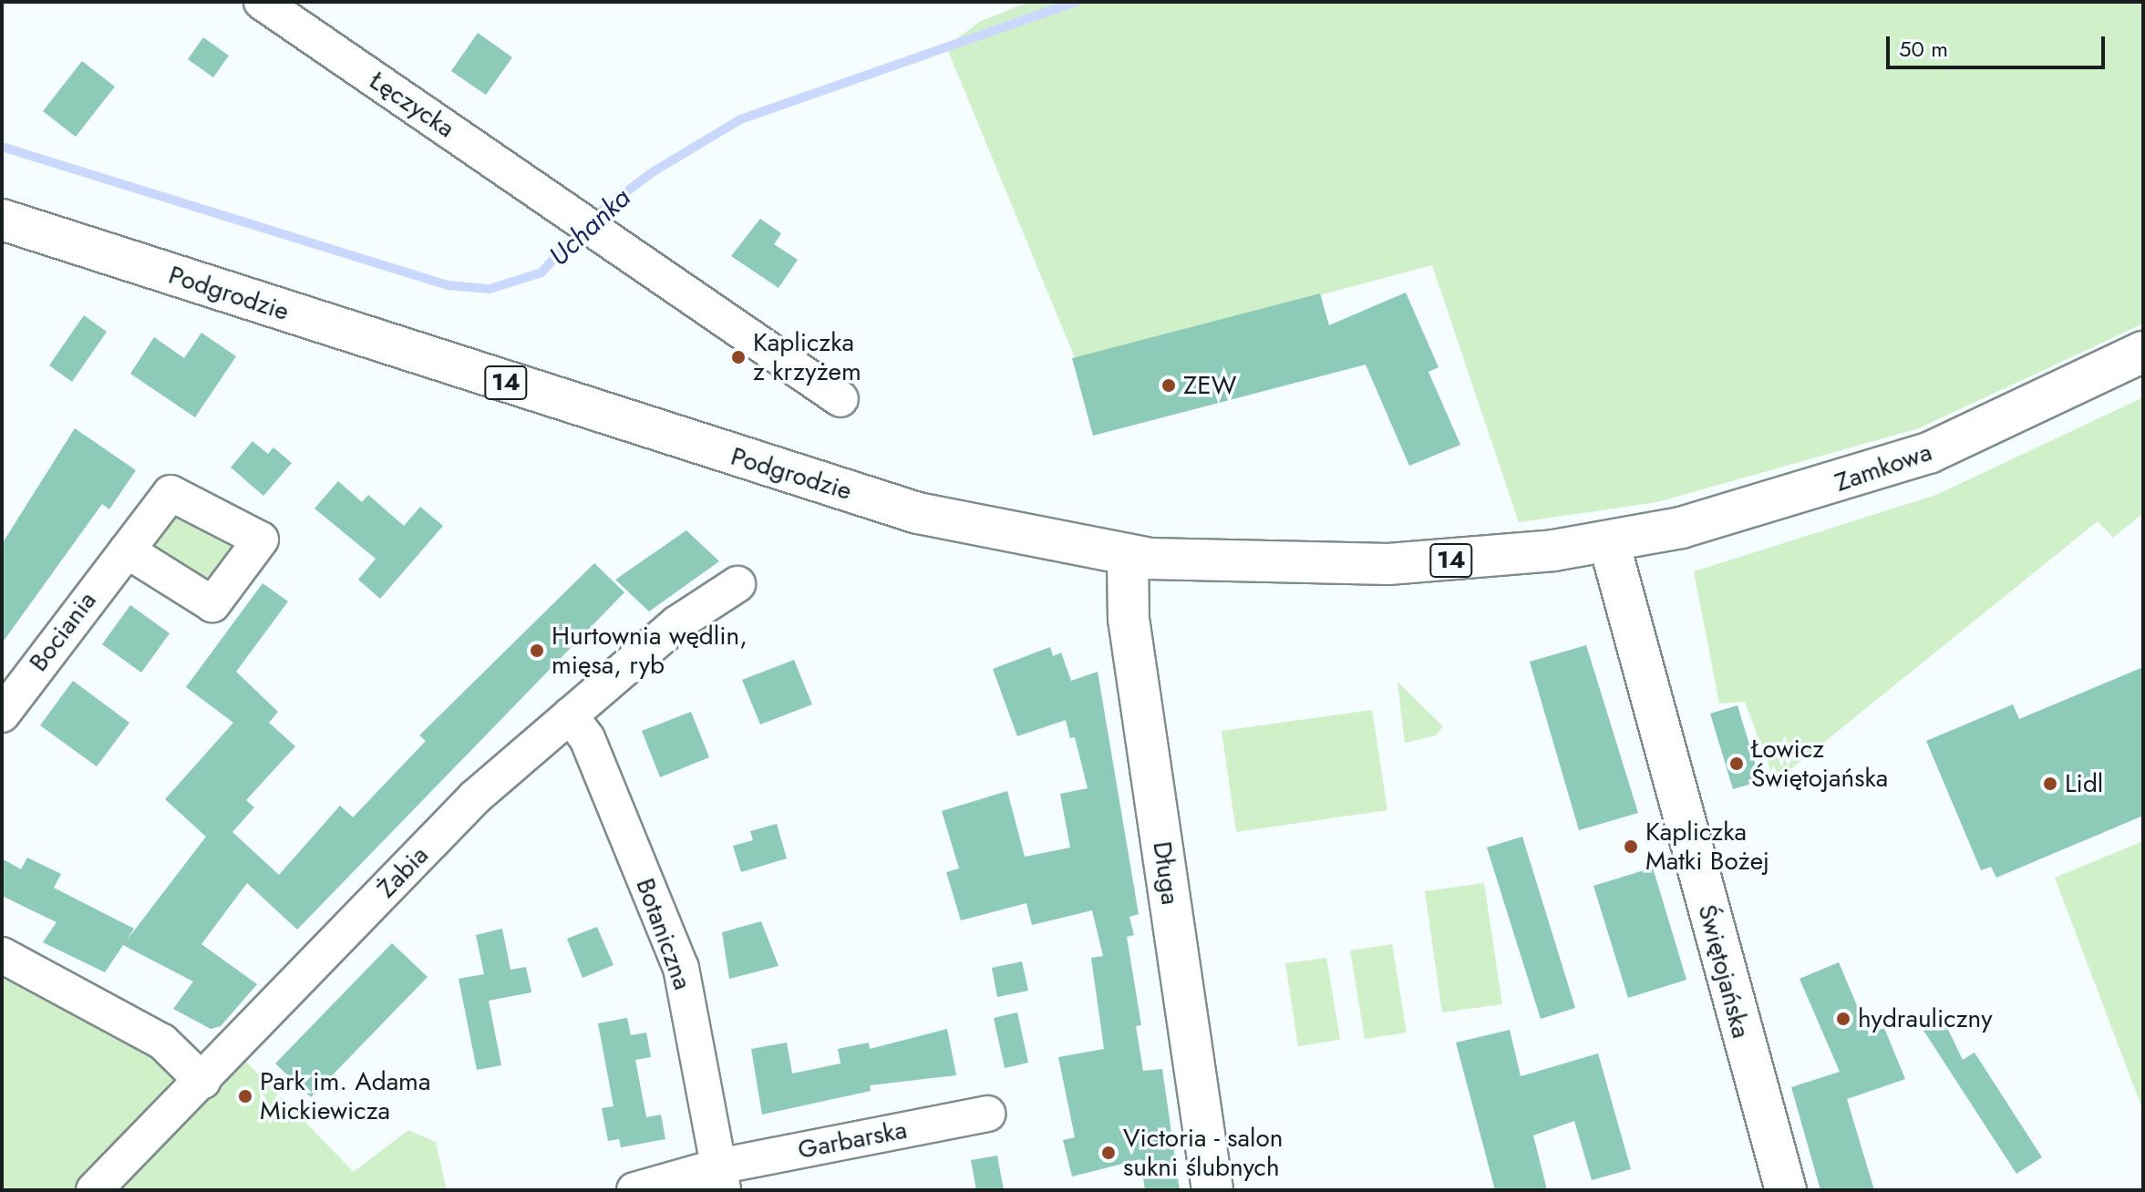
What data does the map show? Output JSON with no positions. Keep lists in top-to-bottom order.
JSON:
{
  "streets": {
    "main road": [
      "Podgrodzie",
      "14",
      "Zamkowa",
      "Długa",
      "Świętojańska"
    ],
    "street": [
      "Łęczycka",
      "Bociania",
      "Żabia",
      "Botaniczna",
      "Garbarska"
    ]
  },
  "crossings": [
    ["Podgrodzie", "Zamkowa"],
    ["Podgrodzie", "Długa"],
    ["Podgrodzie", "Świętojańska"],
    ["Zamkowa", "Świętojańska"],
    ["Żabia", "Botaniczna"],
    ["Botaniczna", "Garbarska"]
  ],
  "water": ["Uchanka"],
  "places": [
    "Kapliczka z krzyżem",
    "ZEW",
    "Hurtownia wędlin, mięsa, ryb",
    "Łowicz Świętojańska",
    "Lidl",
    "Kapliczka Matki Bożej",
    "hydrauliczny",
    "Park im. Adama Mickiewicza",
    "Victoria - salon sukni ślubnych"
  ],
  "scale_bar": "50 m"
}
